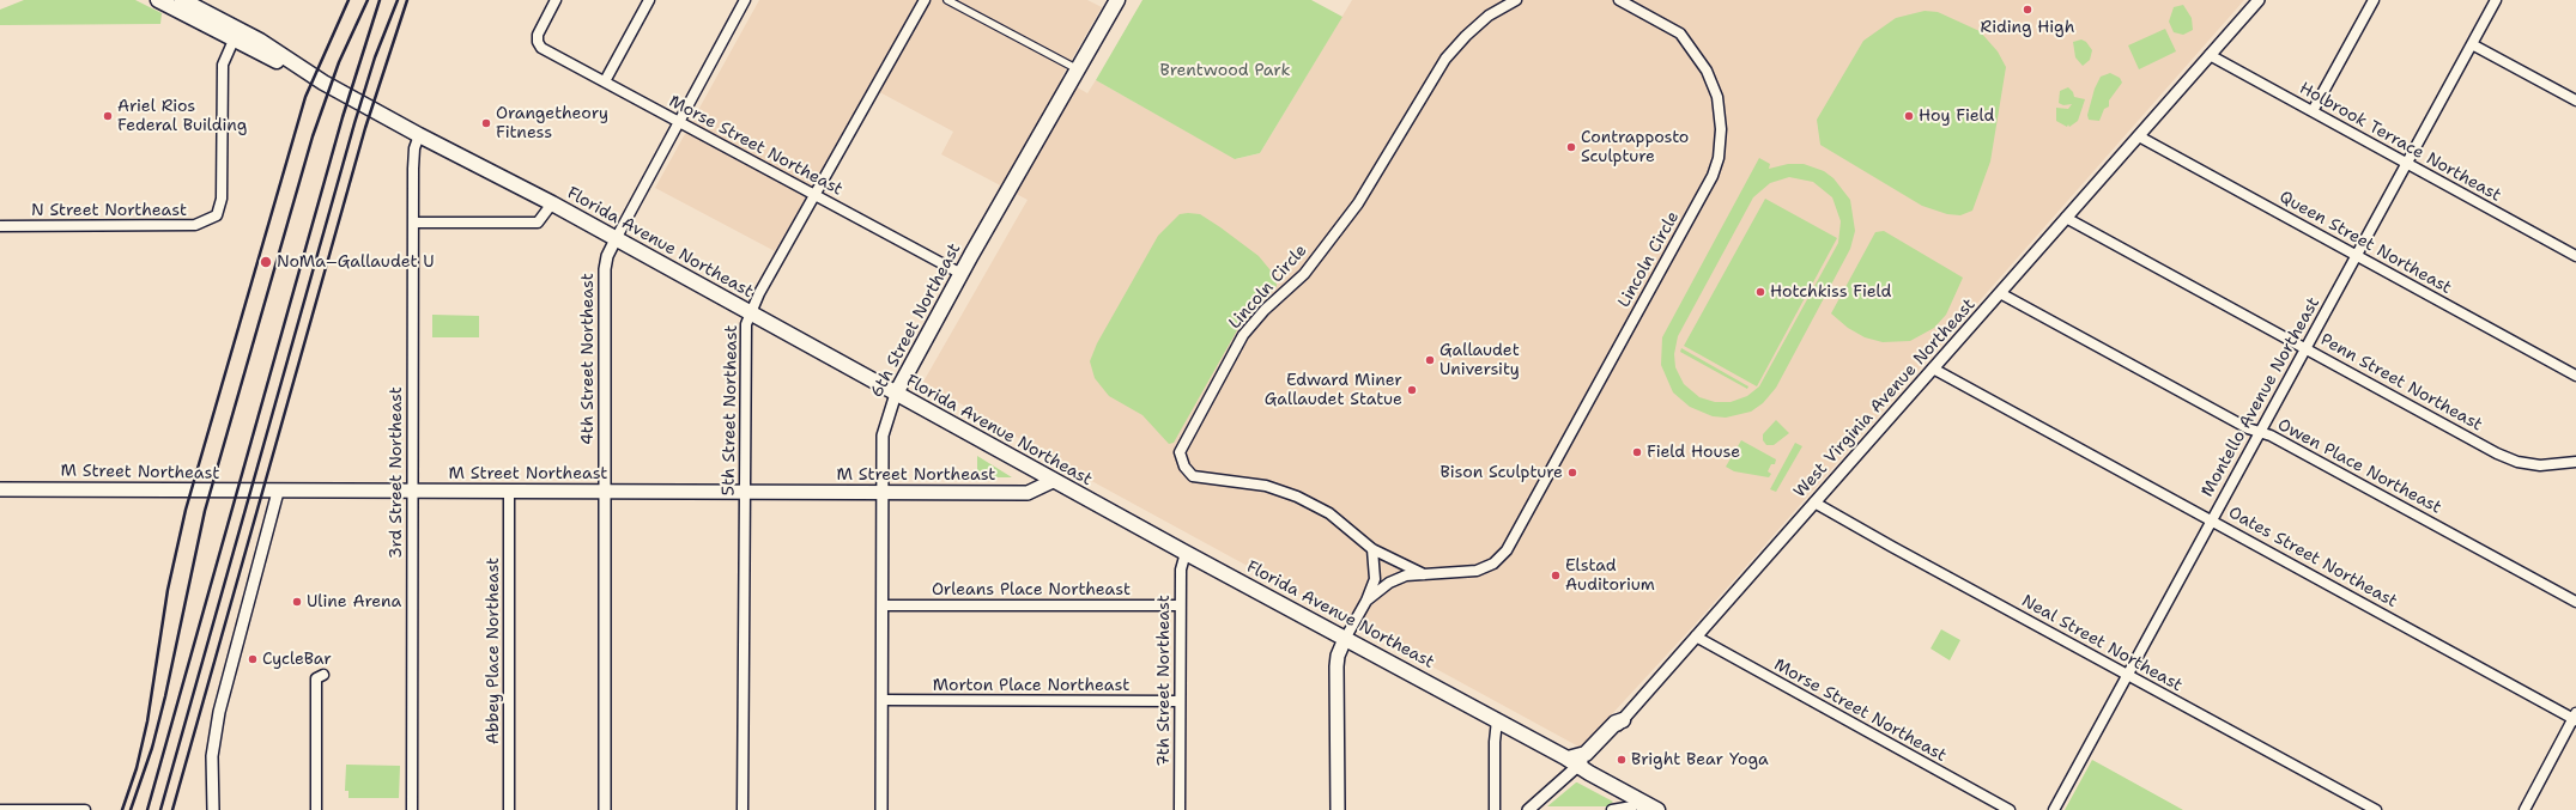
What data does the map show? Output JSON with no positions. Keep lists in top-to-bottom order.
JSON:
{
  "streets": {
    "main road": ["Florida Avenue Northeast", "6th Street Northeast", "M Street Northeast"],
    "street": [
      "Holbrook Terrace Northeast",
      "Morse Street Northeast",
      "N Street Northeast",
      "Queen Street Northeast",
      "Lincoln Circle",
      "4th Street Northeast",
      "Penn Street Northeast",
      "Montello Avenue Northeast",
      "West Virginia Avenue Northeast",
      "5th Street Northeast",
      "Owen Place Northeast",
      "3rd Street Northeast",
      "Oates Street Northeast",
      "Orleans Place Northeast",
      "Neal Street Northeast",
      "Abbey Place Northeast",
      "7th Street Northeast",
      "Morton Place Northeast"
    ]
  },
  "crossings": [
    ["Holbrook Terrace Northeast", "Montello Avenue Northeast"],
    ["Holbrook Terrace Northeast", "West Virginia Avenue Northeast"],
    ["Morse Street Northeast", "6th Street Northeast"],
    ["Morse Street Northeast", "4th Street Northeast"],
    ["Morse Street Northeast", "West Virginia Avenue Northeast"],
    ["Morse Street Northeast", "5th Street Northeast"],
    ["N Street Northeast", "Florida Avenue Northeast"],
    ["Florida Avenue Northeast", "Lincoln Circle"],
    ["Florida Avenue Northeast", "6th Street Northeast"],
    ["Florida Avenue Northeast", "4th Street Northeast"],
    ["Florida Avenue Northeast", "5th Street Northeast"],
    ["Florida Avenue Northeast", "M Street Northeast"],
    ["Florida Avenue Northeast", "3rd Street Northeast"],
    ["Florida Avenue Northeast", "7th Street Northeast"],
    ["Queen Street Northeast", "Montello Avenue Northeast"],
    ["Queen Street Northeast", "West Virginia Avenue Northeast"],
    ["6th Street Northeast", "M Street Northeast"],
    ["6th Street Northeast", "Orleans Place Northeast"],
    ["6th Street Northeast", "Morton Place Northeast"],
    ["4th Street Northeast", "M Street Northeast"],
    ["Penn Street Northeast", "Montello Avenue Northeast"],
    ["Penn Street Northeast", "West Virginia Avenue Northeast"],
    ["Montello Avenue Northeast", "Owen Place Northeast"],
    ["Montello Avenue Northeast", "Oates Street Northeast"],
    ["Montello Avenue Northeast", "Neal Street Northeast"],
    ["West Virginia Avenue Northeast", "Owen Place Northeast"],
    ["West Virginia Avenue Northeast", "Oates Street Northeast"],
    ["West Virginia Avenue Northeast", "Neal Street Northeast"],
    ["5th Street Northeast", "M Street Northeast"],
    ["M Street Northeast", "3rd Street Northeast"],
    ["M Street Northeast", "Abbey Place Northeast"],
    ["Orleans Place Northeast", "7th Street Northeast"],
    ["7th Street Northeast", "Morton Place Northeast"]
  ],
  "parks": ["Brentwood Park"],
  "places": [
    "Riding High",
    "Ariel Rios Federal Building",
    "Hoy Field",
    "Orangetheory Fitness",
    "Contrapposto Sculpture",
    "NoMa–Gallaudet U",
    "Hotchkiss Field",
    "Gallaudet University",
    "Edward Miner Gallaudet Statue",
    "Field House",
    "Bison Sculpture",
    "Elstad Auditorium",
    "Uline Arena",
    "CycleBar",
    "Bright Bear Yoga"
  ]
}
